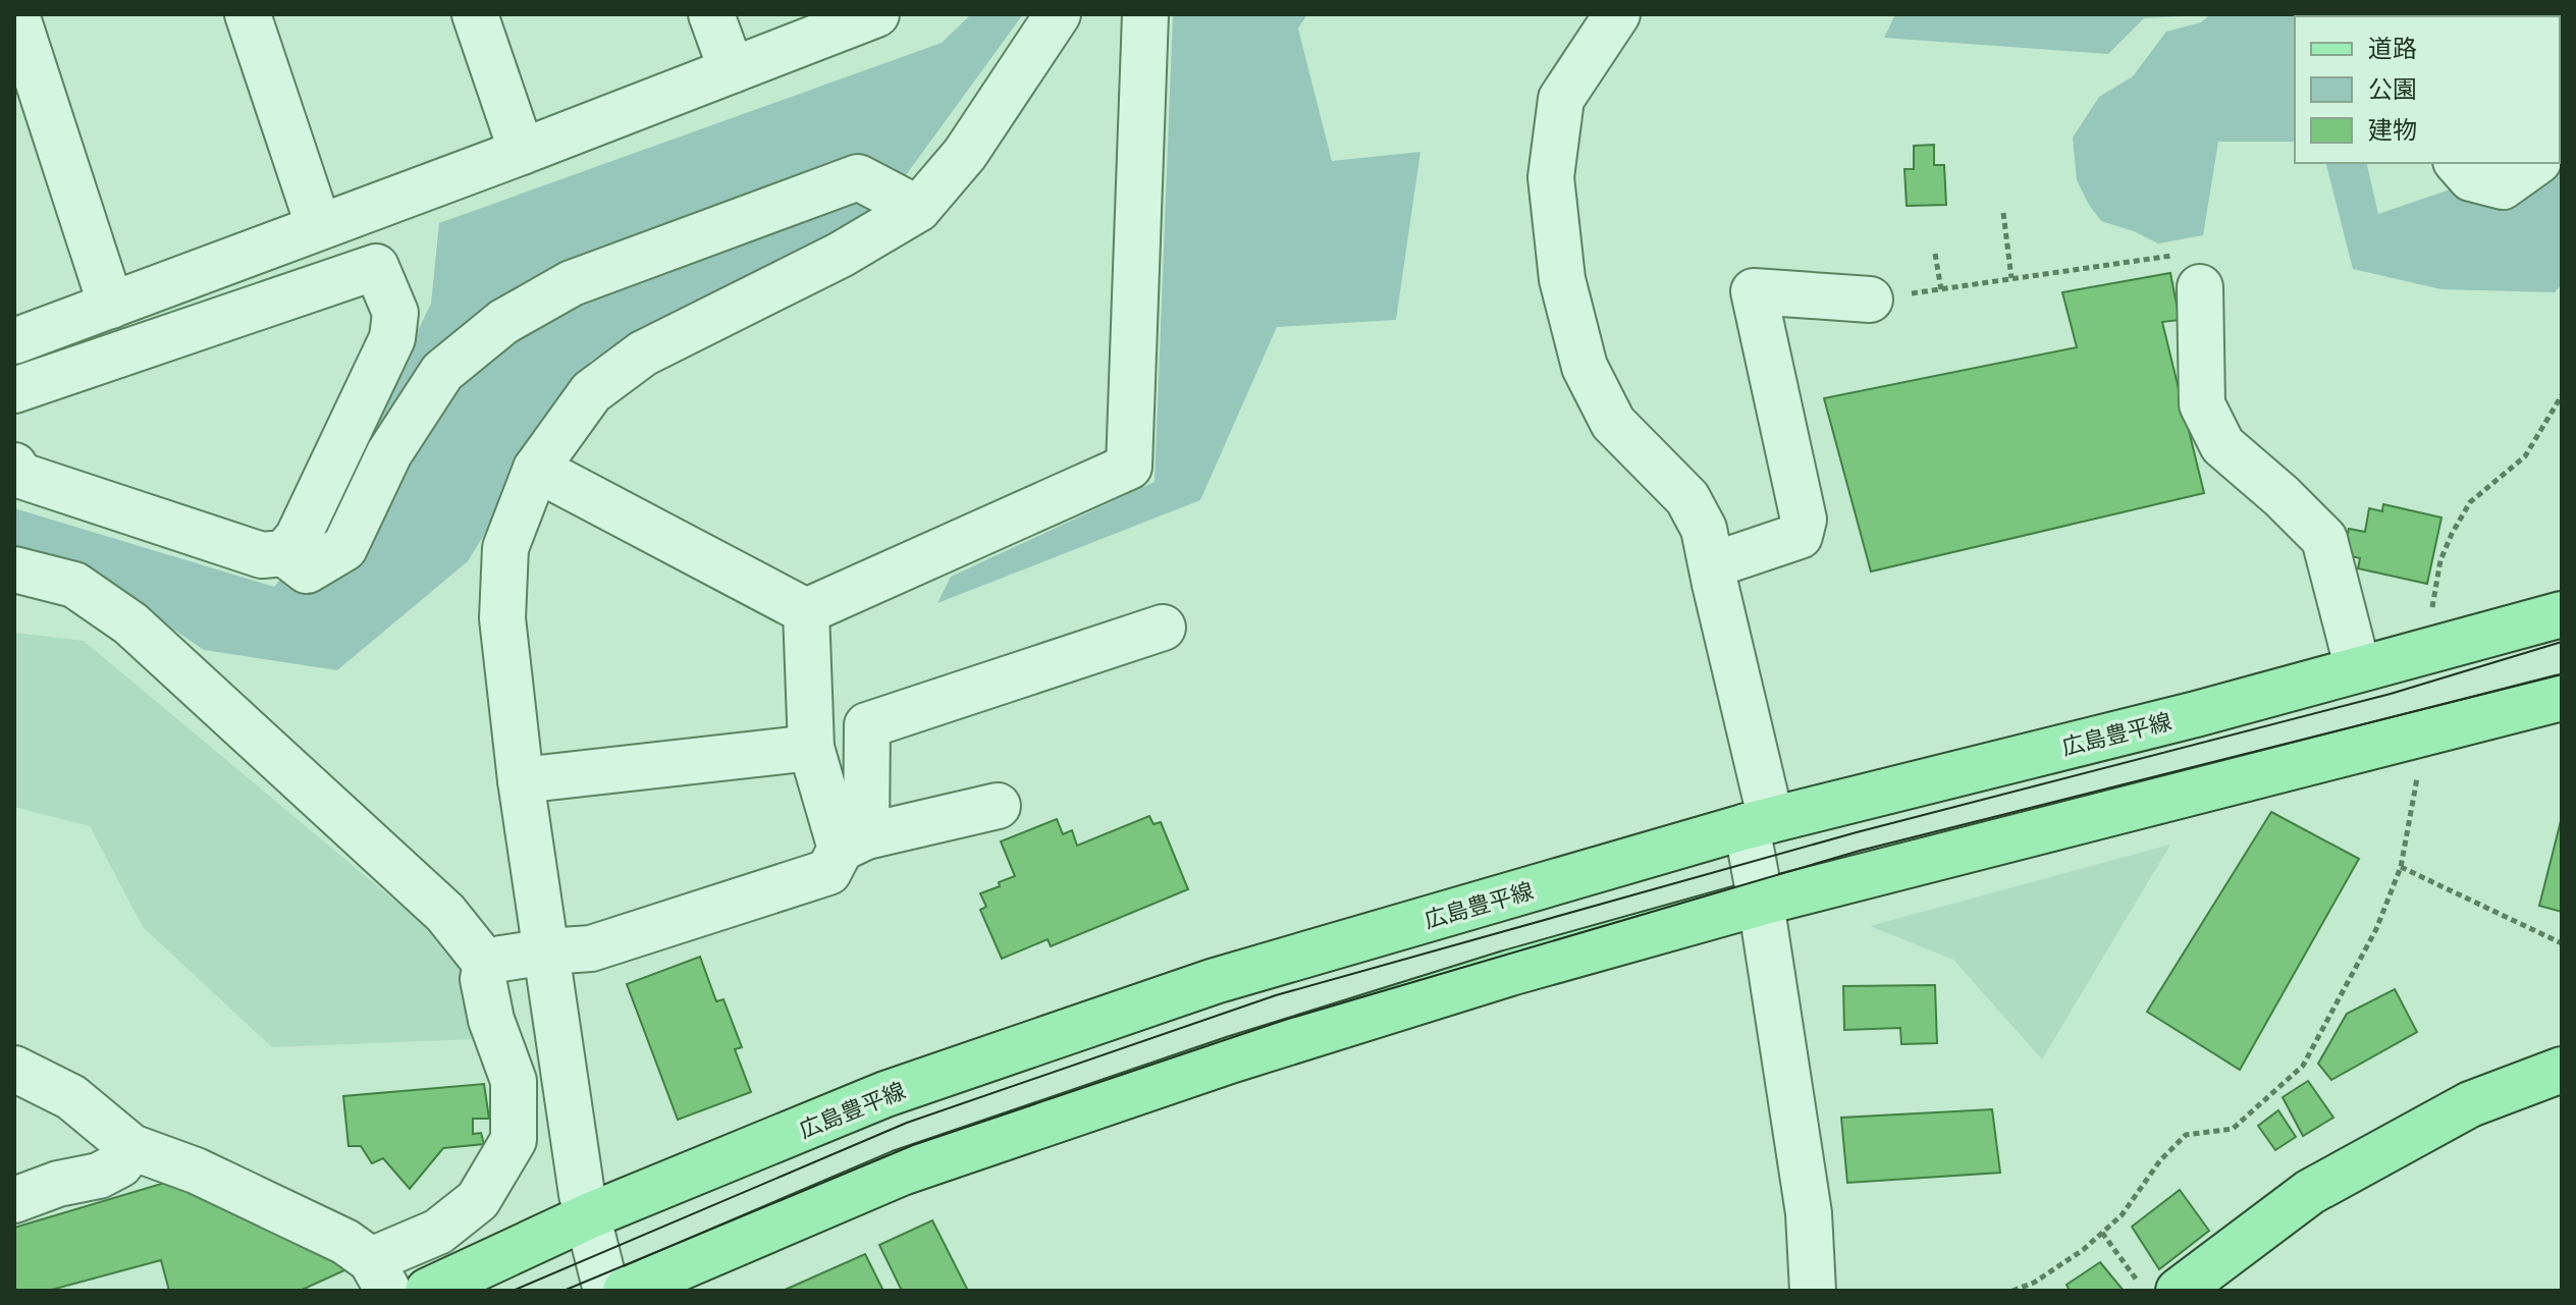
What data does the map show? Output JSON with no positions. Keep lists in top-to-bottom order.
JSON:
{
  "streets": {
    "main road": ["広島豊平線"]
  },
  "legend": ["道路", "公園", "建物"]
}
